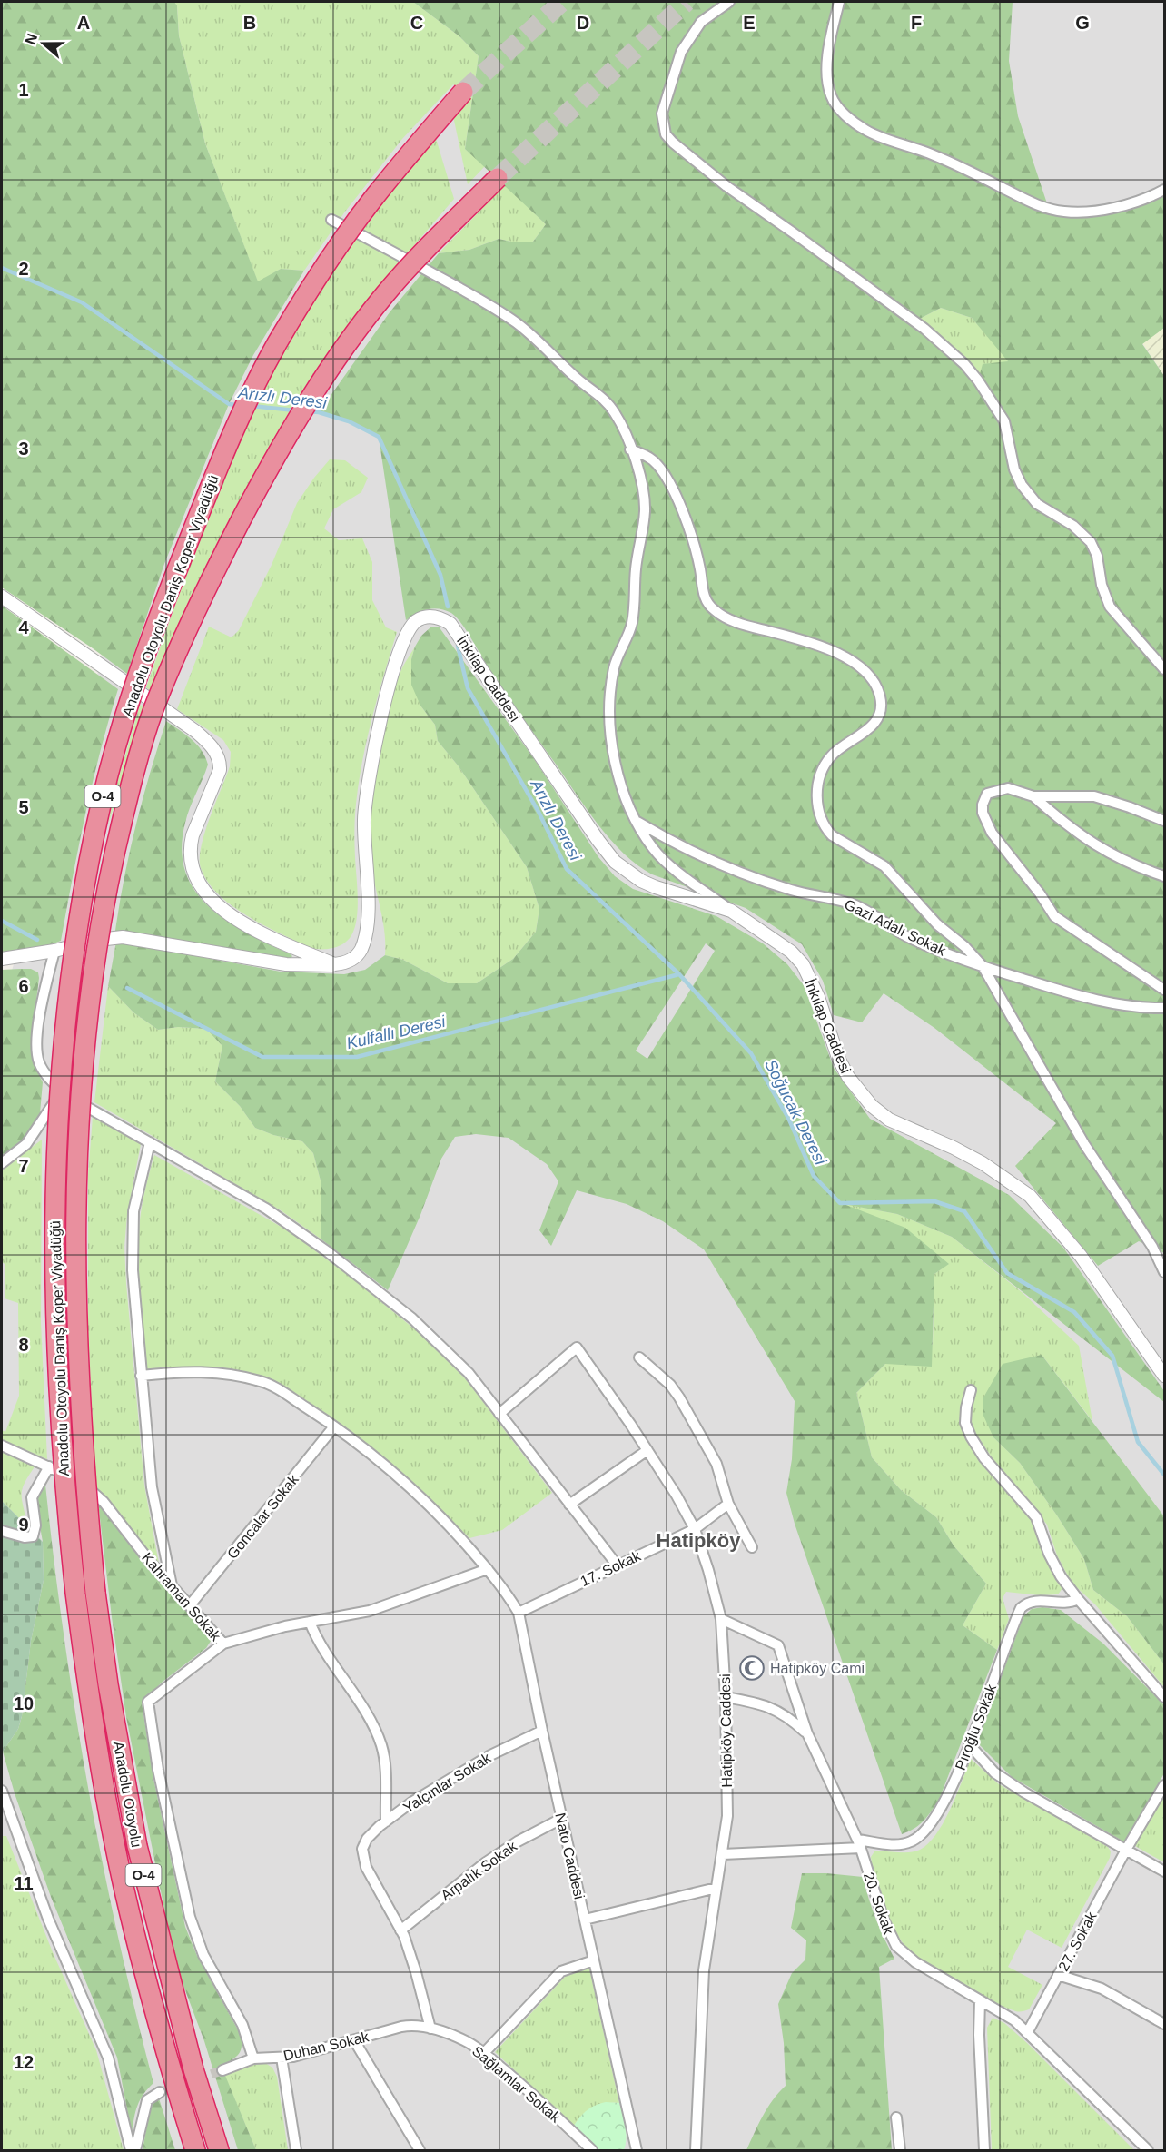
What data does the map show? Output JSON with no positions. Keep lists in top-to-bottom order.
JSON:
{
  "streets": {
    "highway": ["Anadolu Otoyolu Daniş Koper Viyadüğü", "O-4", "Anadolu Otoyolu"],
    "street": [
      "İnkılap Caddesi",
      "Gazi Adalı Sokak",
      "Goncalar Sokak",
      "17. Sokak",
      "Kahraman Sokak",
      "Pıroğlu Sokak",
      "Hatipköy Caddesi",
      "Yalçınlar Sokak",
      "Nato Caddesi",
      "Arpalık Sokak",
      "20. Sokak",
      "27. Sokak",
      "Duhan Sokak",
      "Sağlamlar Sokak"
    ]
  },
  "crossings": [
    ["Anadolu Otoyolu Daniş Koper Viyadüğü", "Anadolu Otoyolu"],
    ["Goncalar Sokak", "Kahraman Sokak"],
    ["Goncalar Sokak", "Nato Caddesi"],
    ["17. Sokak", "Hatipköy Caddesi"],
    ["17. Sokak", "Nato Caddesi"],
    ["Kahraman Sokak", "Nato Caddesi"],
    ["Pıroğlu Sokak", "Hatipköy Caddesi"],
    ["Pıroğlu Sokak", "20. Sokak"],
    ["Hatipköy Caddesi", "20. Sokak"],
    ["Yalçınlar Sokak", "Nato Caddesi"],
    ["Yalçınlar Sokak", "Arpalık Sokak"],
    ["Nato Caddesi", "Arpalık Sokak"],
    ["20. Sokak", "27. Sokak"],
    ["Duhan Sokak", "Sağlamlar Sokak"]
  ],
  "districts": ["Hatipköy"],
  "water": ["Arızlı Deresi", "Kulfallı Deresi", "Soğucak Deresi"],
  "places": {
    "mosque": ["Hatipköy Cami"]
  },
  "north": "left",
  "grid": {
    "columns": [
      "A",
      "B",
      "C",
      "D",
      "E",
      "F",
      "G"
    ],
    "rows": [
      "1",
      "2",
      "3",
      "4",
      "5",
      "6",
      "7",
      "8",
      "9",
      "10",
      "11",
      "12"
    ]
  }
}
